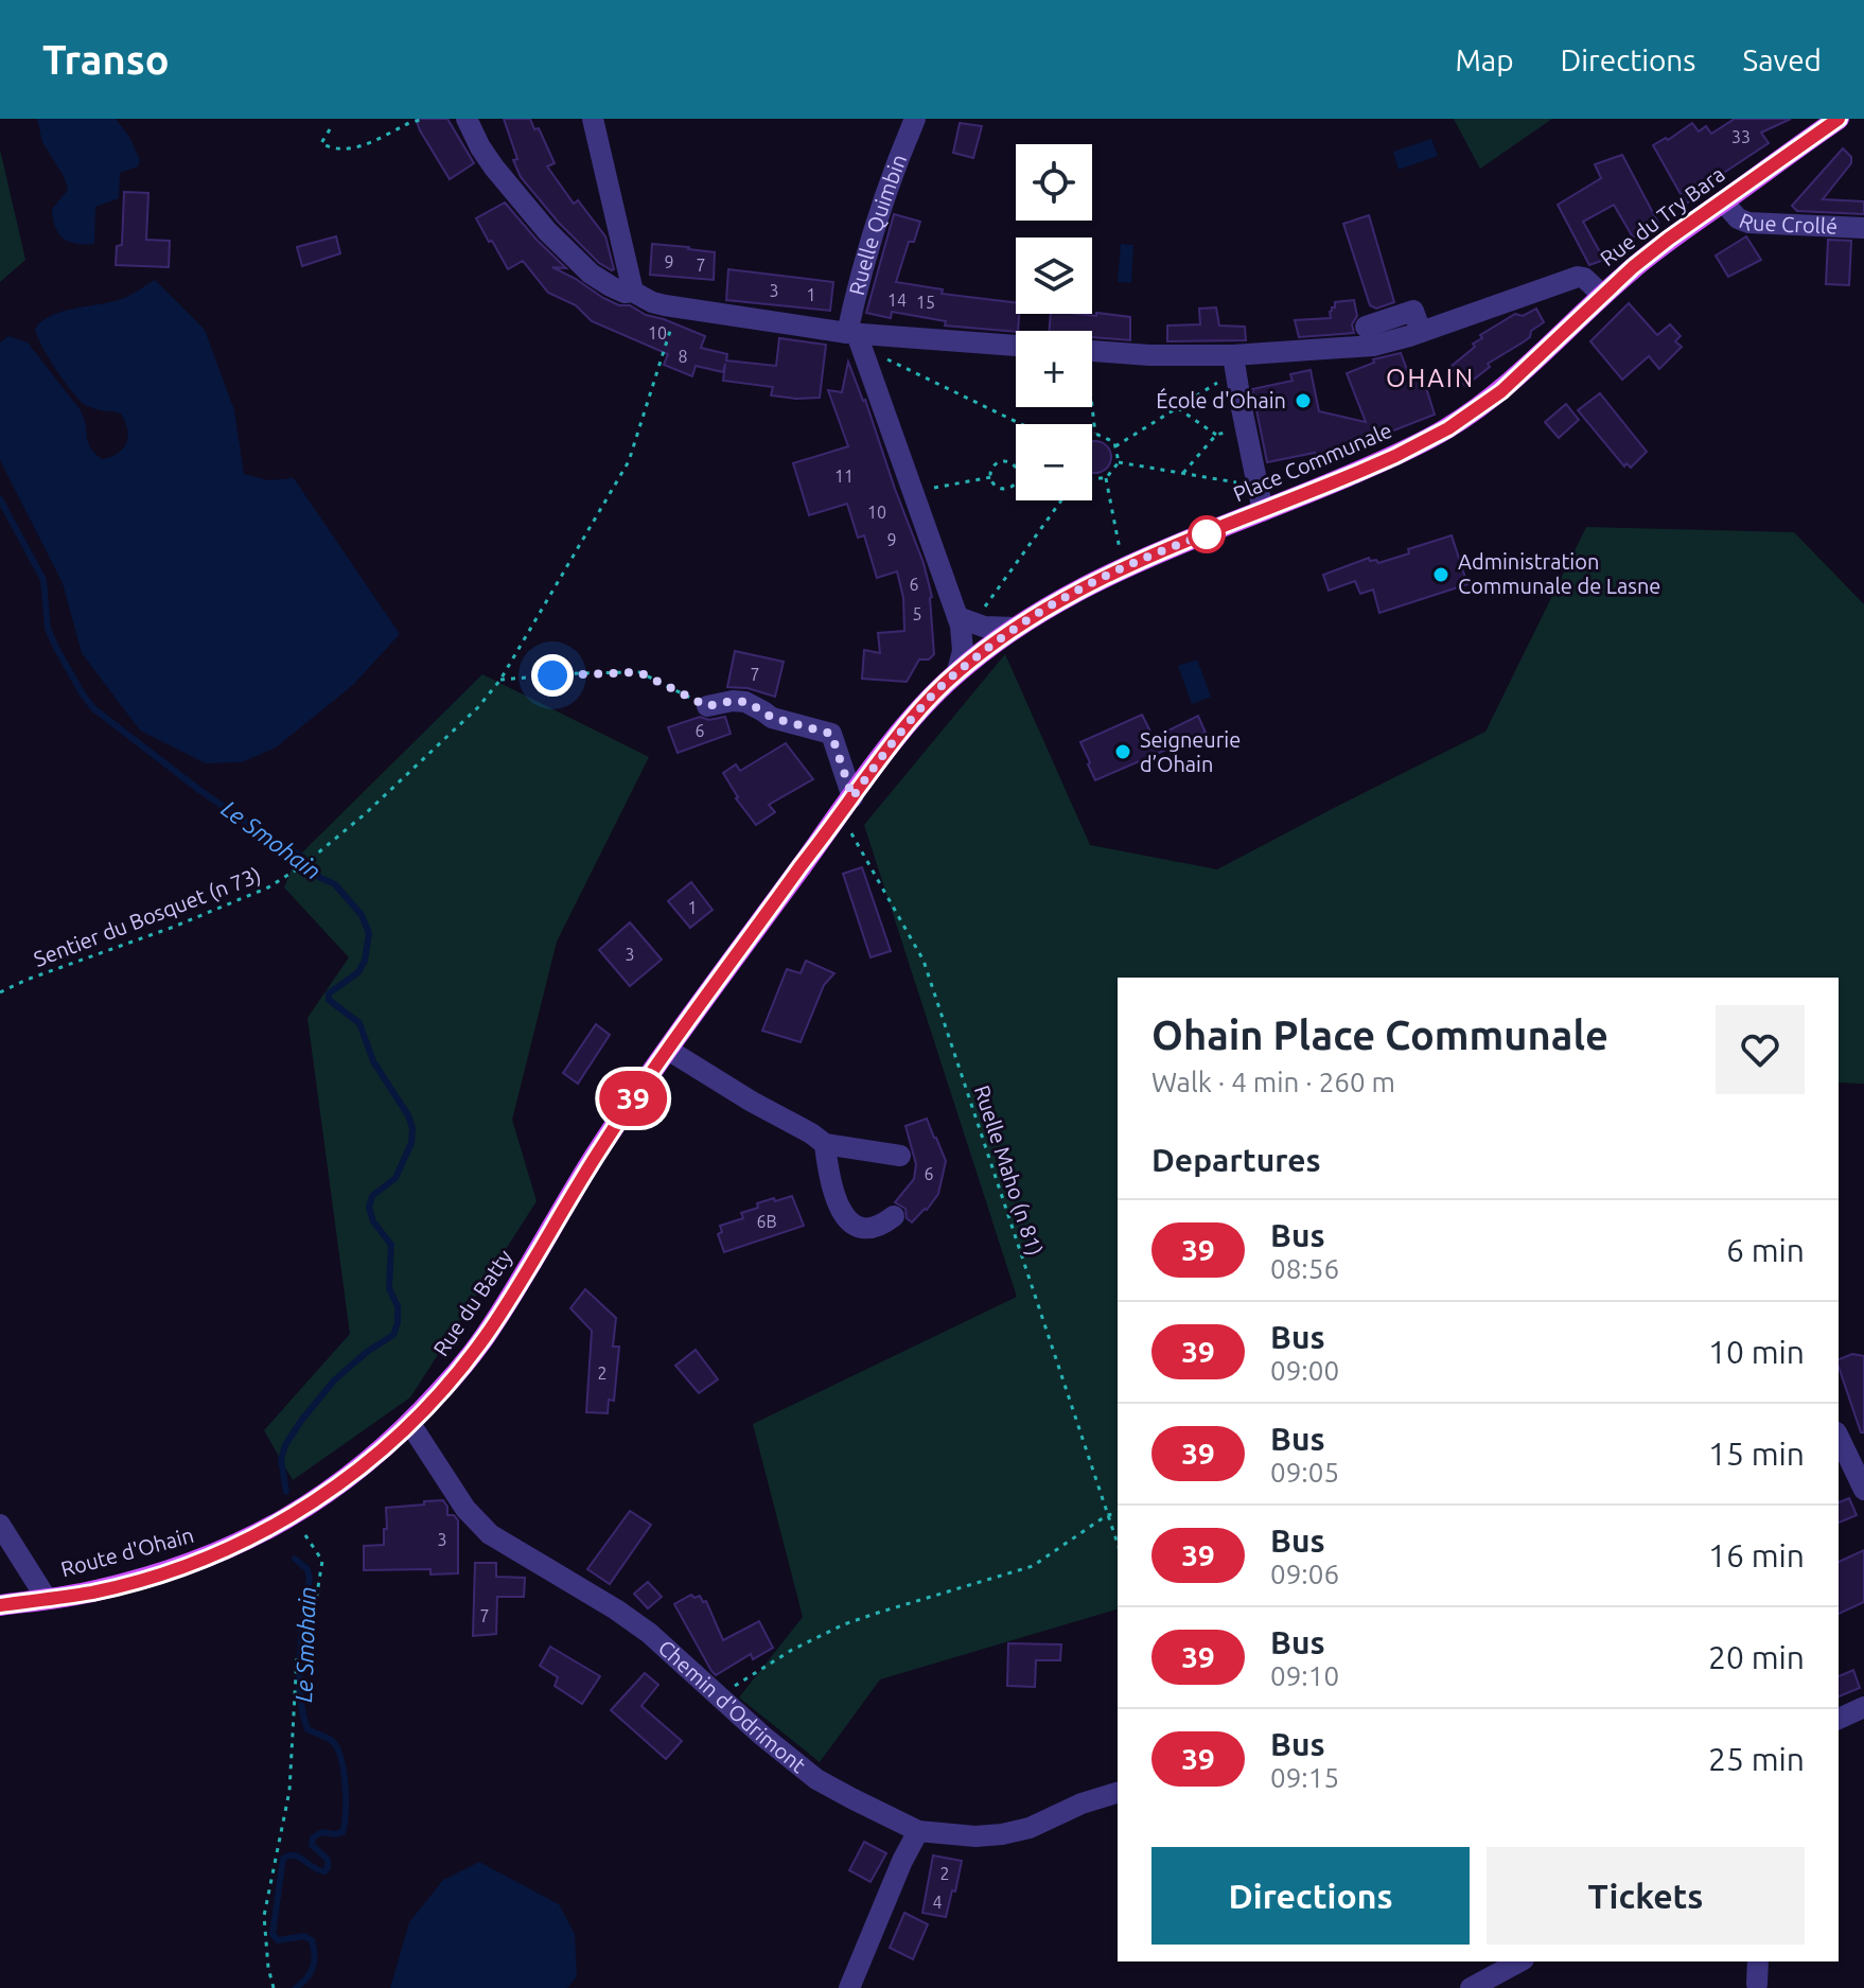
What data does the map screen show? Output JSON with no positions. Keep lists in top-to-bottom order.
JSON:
{
  "streets": {
    "main road": [
      "Rue du Try Bara",
      "Place Communale",
      "Rue du Batty",
      "Route d'Ohain"
    ],
    "street": ["Rue Crollé", "Ruelle Quimbin", "Chemin d'Odrimont"],
    "path": ["Sentier du Bosquet (n 73)", "Ruelle Maho (n 81)"]
  },
  "crossings": [
    ["Rue du Try Bara", "Rue Crollé"],
    ["Rue du Try Bara", "Place Communale"],
    ["Place Communale", "Ruelle Maho (n 81)"],
    ["Place Communale", "Rue du Batty"],
    ["Ruelle Maho (n 81)", "Rue du Batty"],
    ["Rue du Batty", "Route d'Ohain"],
    ["Rue du Batty", "Chemin d'Odrimont"]
  ],
  "districts": ["OHAIN"],
  "water": ["Le Smohain"],
  "places": ["École d'Ohain", "Administration Communale de Lasne", "Seigneurie d’Ohain"],
  "lines": ["bus line 39"],
  "house_numbers": [
    "33",
    "9",
    "7",
    "3",
    "1",
    "14",
    "15",
    "10",
    "8",
    "11",
    "10",
    "9",
    "6",
    "5",
    "7",
    "6",
    "1",
    "3",
    "6",
    "6B",
    "2",
    "3",
    "7",
    "2",
    "4"
  ],
  "page": {
    "header": "Transo",
    "nav": ["Map", "Directions", "Saved"],
    "on_map": "39",
    "map_buttons": ["+", "−"],
    "heading": [
      ["Ohain Place Communale", "Walk · 4 min · 260 m"],
      "Departures"
    ],
    "list": [
      {
        "mark": "39",
        "name": "Bus",
        "note": "08:56",
        "value": "6 min"
      },
      {
        "mark": "39",
        "name": "Bus",
        "note": "09:00",
        "value": "10 min"
      },
      {
        "mark": "39",
        "name": "Bus",
        "note": "09:05",
        "value": "15 min"
      },
      {
        "mark": "39",
        "name": "Bus",
        "note": "09:06",
        "value": "16 min"
      },
      {
        "mark": "39",
        "name": "Bus",
        "note": "09:10",
        "value": "20 min"
      },
      {
        "mark": "39",
        "name": "Bus",
        "note": "09:15",
        "value": "25 min"
      }
    ],
    "buttons": ["Directions", "Tickets"]
  }
}
